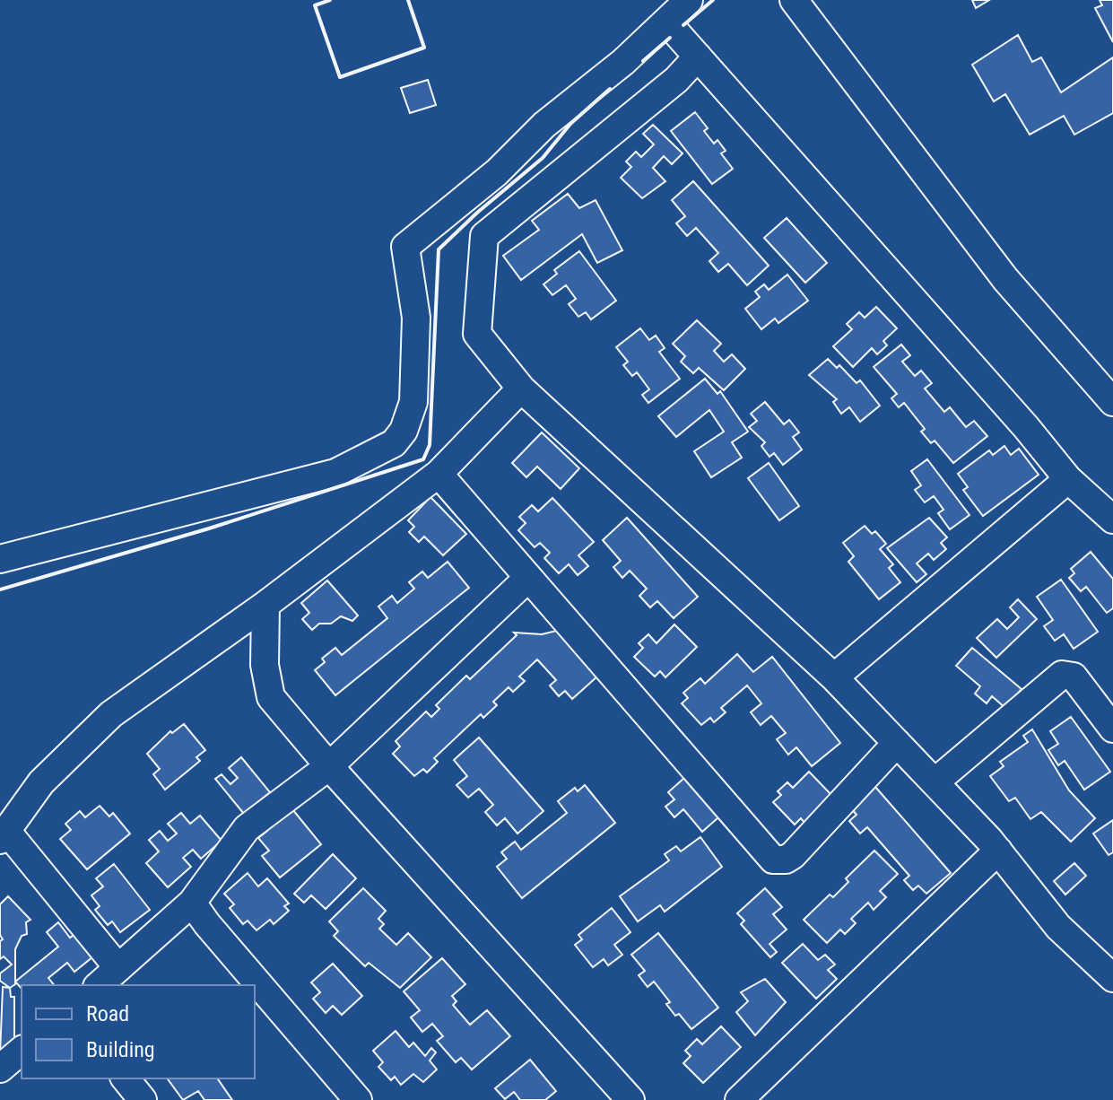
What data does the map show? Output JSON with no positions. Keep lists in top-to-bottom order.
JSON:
{
  "legend": ["Road", "Building"]
}
